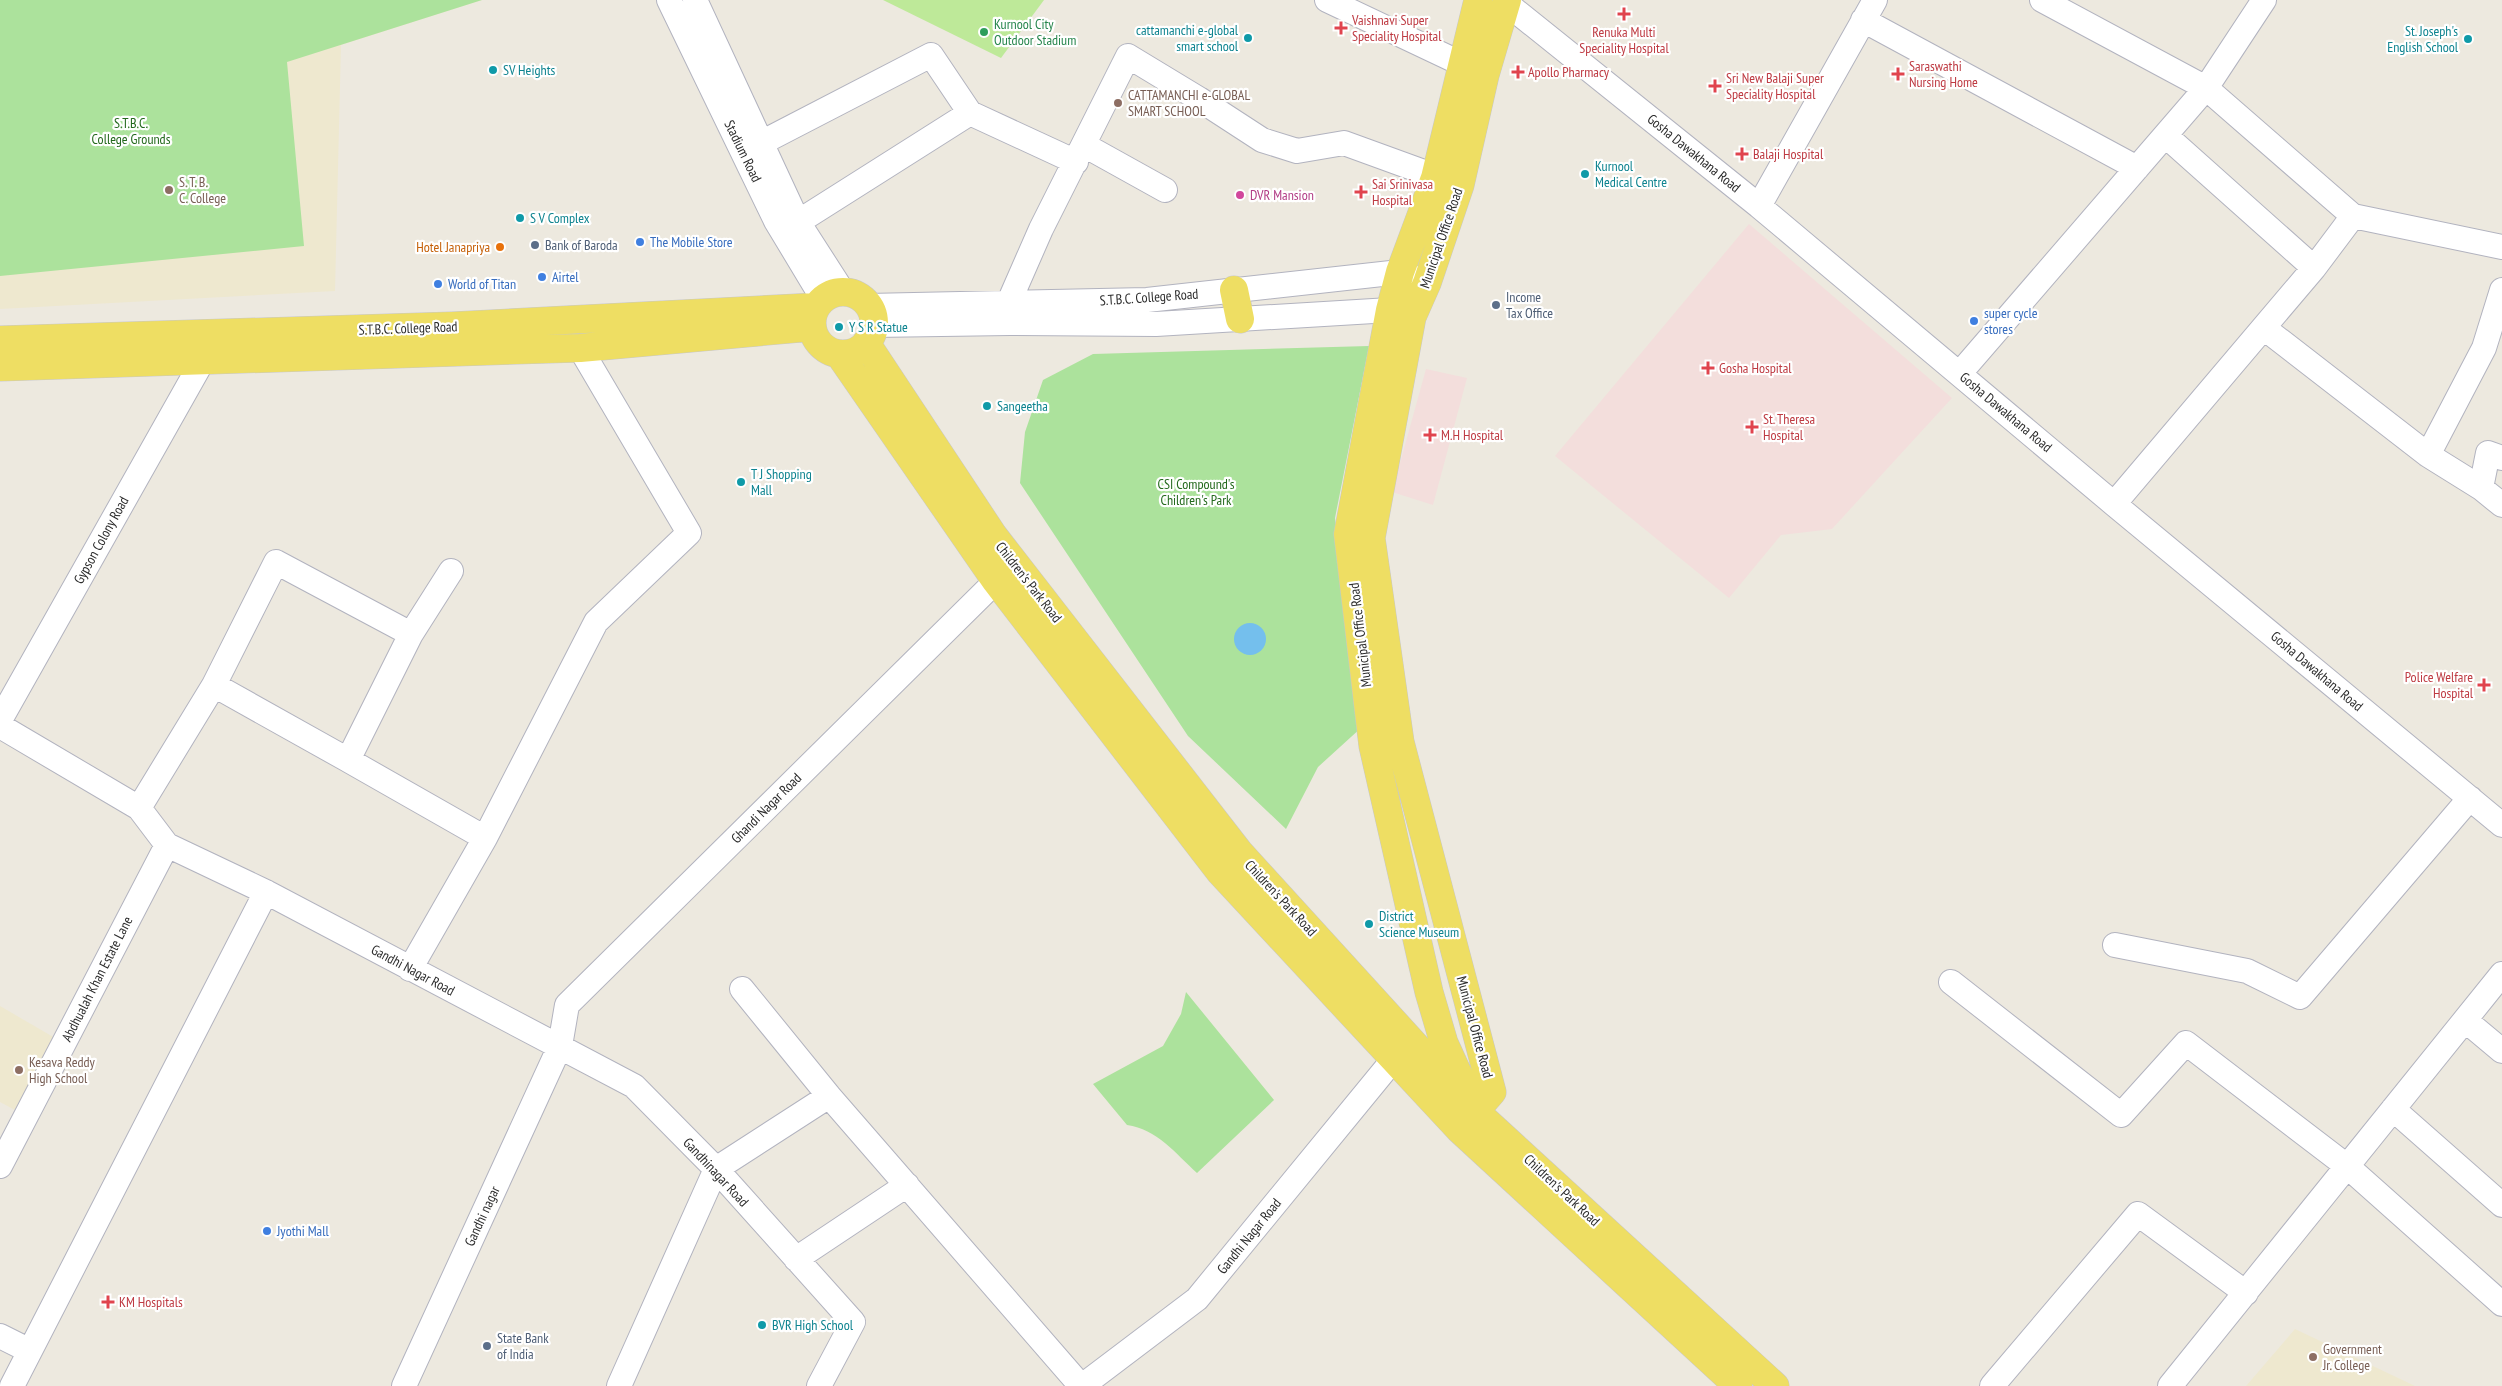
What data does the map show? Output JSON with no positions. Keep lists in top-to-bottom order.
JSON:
{
  "streets": {
    "main road": ["Municipal Office Road", "S.T.B.C. College Road", "Children's Park Road"],
    "street": [
      "Stadium Road",
      "Gosha Dawakhana Road",
      "Gypson Colony Road",
      "Ghandi Nagar Road",
      "Gandhi Nagar Road",
      "Abdhualah Khan Estate Lane",
      "Gandhinagar Road",
      "Gandhi nagar"
    ]
  },
  "crossings": [
    ["Stadium Road", "S.T.B.C. College Road"],
    ["Stadium Road", "Children's Park Road"],
    ["Gosha Dawakhana Road", "Municipal Office Road"],
    ["Municipal Office Road", "S.T.B.C. College Road"],
    ["Municipal Office Road", "Children's Park Road"],
    ["S.T.B.C. College Road", "Gypson Colony Road"],
    ["S.T.B.C. College Road", "Children's Park Road"],
    ["Children's Park Road", "Ghandi Nagar Road"],
    ["Children's Park Road", "Gandhi Nagar Road"],
    ["Ghandi Nagar Road", "Gandhi Nagar Road"],
    ["Ghandi Nagar Road", "Gandhinagar Road"],
    ["Ghandi Nagar Road", "Gandhi nagar"],
    ["Gandhi Nagar Road", "Abdhualah Khan Estate Lane"],
    ["Gandhi Nagar Road", "Gandhinagar Road"],
    ["Gandhi Nagar Road", "Gandhi nagar"],
    ["Gandhinagar Road", "Gandhi nagar"]
  ],
  "parks": ["S.T.B.C. College Grounds", "CSI Compound's Children's Park"],
  "places": {
    "health": [
      "Renuka Multi Speciality Hospital",
      "Vaishnavi Super Speciality Hospital",
      "Apollo Pharmacy",
      "Saraswathi Nursing Home",
      "Sri New Balaji Super Speciality Hospital",
      "Balaji Hospital",
      "Sai Srinivasa Hospital",
      "Gosha Hospital",
      "St. Theresa Hospital",
      "M.H Hospital",
      "Police Welfare Hospital",
      "KM Hospitals"
    ],
    "other": [
      "Kurnool City Outdoor Stadium",
      "cattamanchi e-global smart school",
      "St. Joseph's English School",
      "SV Heights",
      "CATTAMANCHI e-GLOBAL SMART SCHOOL",
      "Kurnool Medical Centre",
      "S. T. B. C. College",
      "DVR Mansion",
      "S V Complex",
      "The Mobile Store",
      "Bank of Baroda",
      "Hotel Janapriya",
      "Airtel",
      "World of Titan",
      "Income Tax Office",
      "super cycle stores",
      "Y S R Statue",
      "Sangeetha",
      "T J Shopping Mall",
      "District Science Museum",
      "Kesava Reddy High School",
      "Jyothi Mall",
      "BVR High School",
      "State Bank of India",
      "Government Jr. College"
    ]
  }
}
